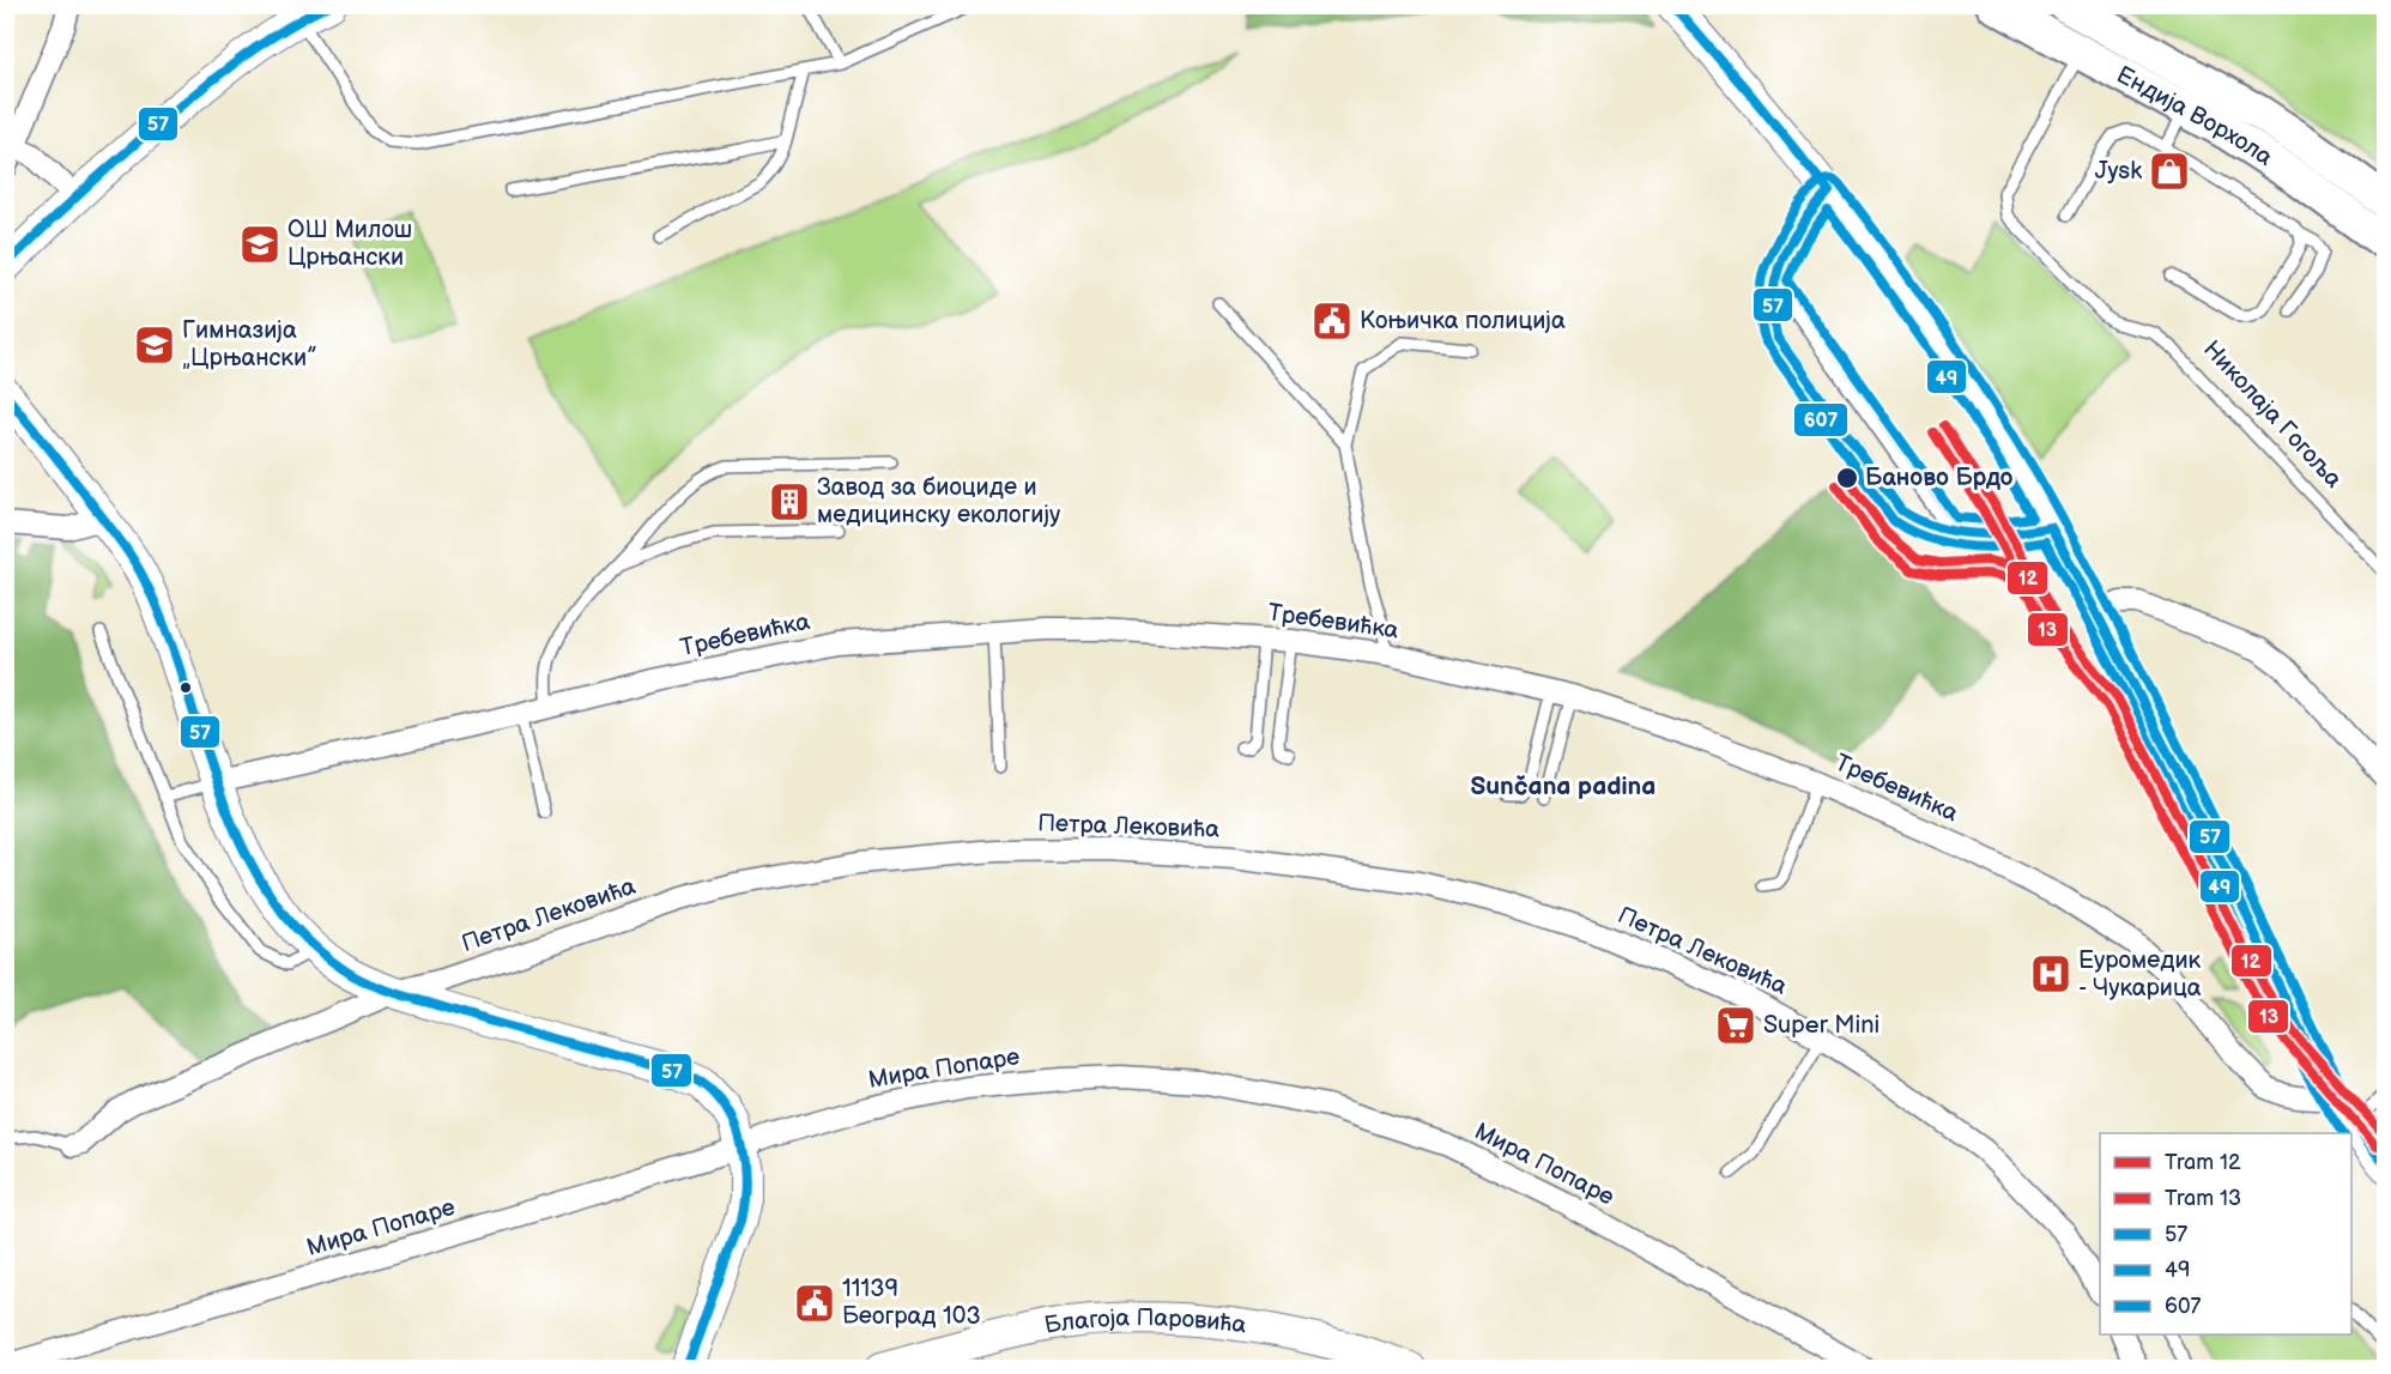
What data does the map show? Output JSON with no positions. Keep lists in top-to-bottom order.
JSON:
{
  "streets": {
    "main road": ["Ендија Ворхола", "Благоја Паровића"],
    "street": ["Требевићка", "Петра Лековића", "Мира Попаре"],
    "lane": ["Николаја Гогоља"]
  },
  "crossings": [
    ["Ендија Ворхола", "Николаја Гогоља"]
  ],
  "districts": ["Sunčana padina"],
  "places": {
    "shop": ["Jysk"],
    "school or university": ["ОШ Милош Црњански", "Гимназија „Црњански”"],
    "public building": ["Коњичка полиција", "11139 Београд 103"],
    "other": ["Баново Брдо"],
    "building": ["Завод за биоциде и медицинску екологију"],
    "hospital": ["Еуромедик - Чукарица"],
    "supermarket": ["Super Mini"]
  },
  "lines": [
    "transit line 57",
    "transit line 607",
    "transit line 49",
    "tram line 12",
    "tram line 13"
  ],
  "legend": [
    "Tram 12",
    "Tram 13",
    "57",
    "49",
    "607"
  ]
}
